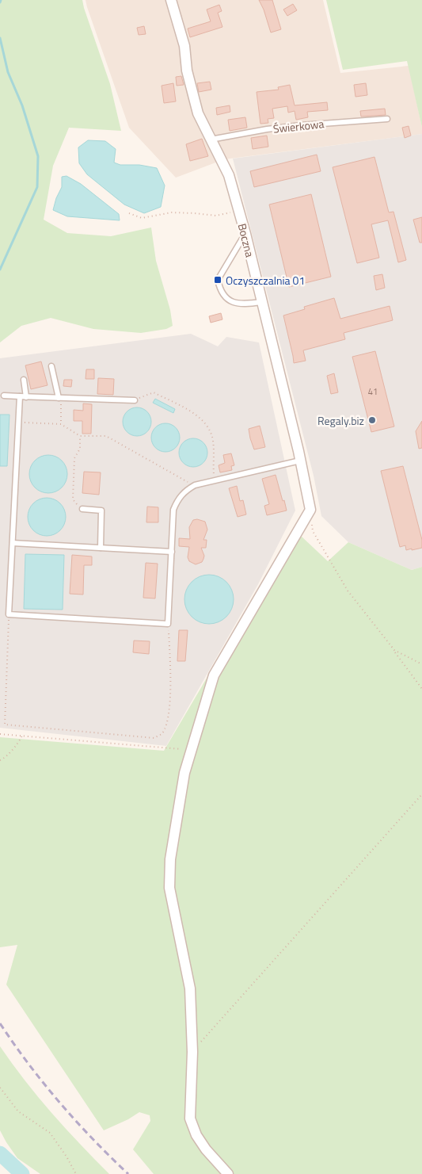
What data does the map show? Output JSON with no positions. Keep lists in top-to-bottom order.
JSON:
{
  "streets": {
    "street": ["Boczna"],
    "lane": ["Świerkowa"]
  },
  "crossings": [
    ["Świerkowa", "Boczna"]
  ],
  "places": {
    "transit": ["Oczyszczalnia 01"],
    "other": ["Regaly.biz"]
  },
  "house_numbers": ["41"]
}
